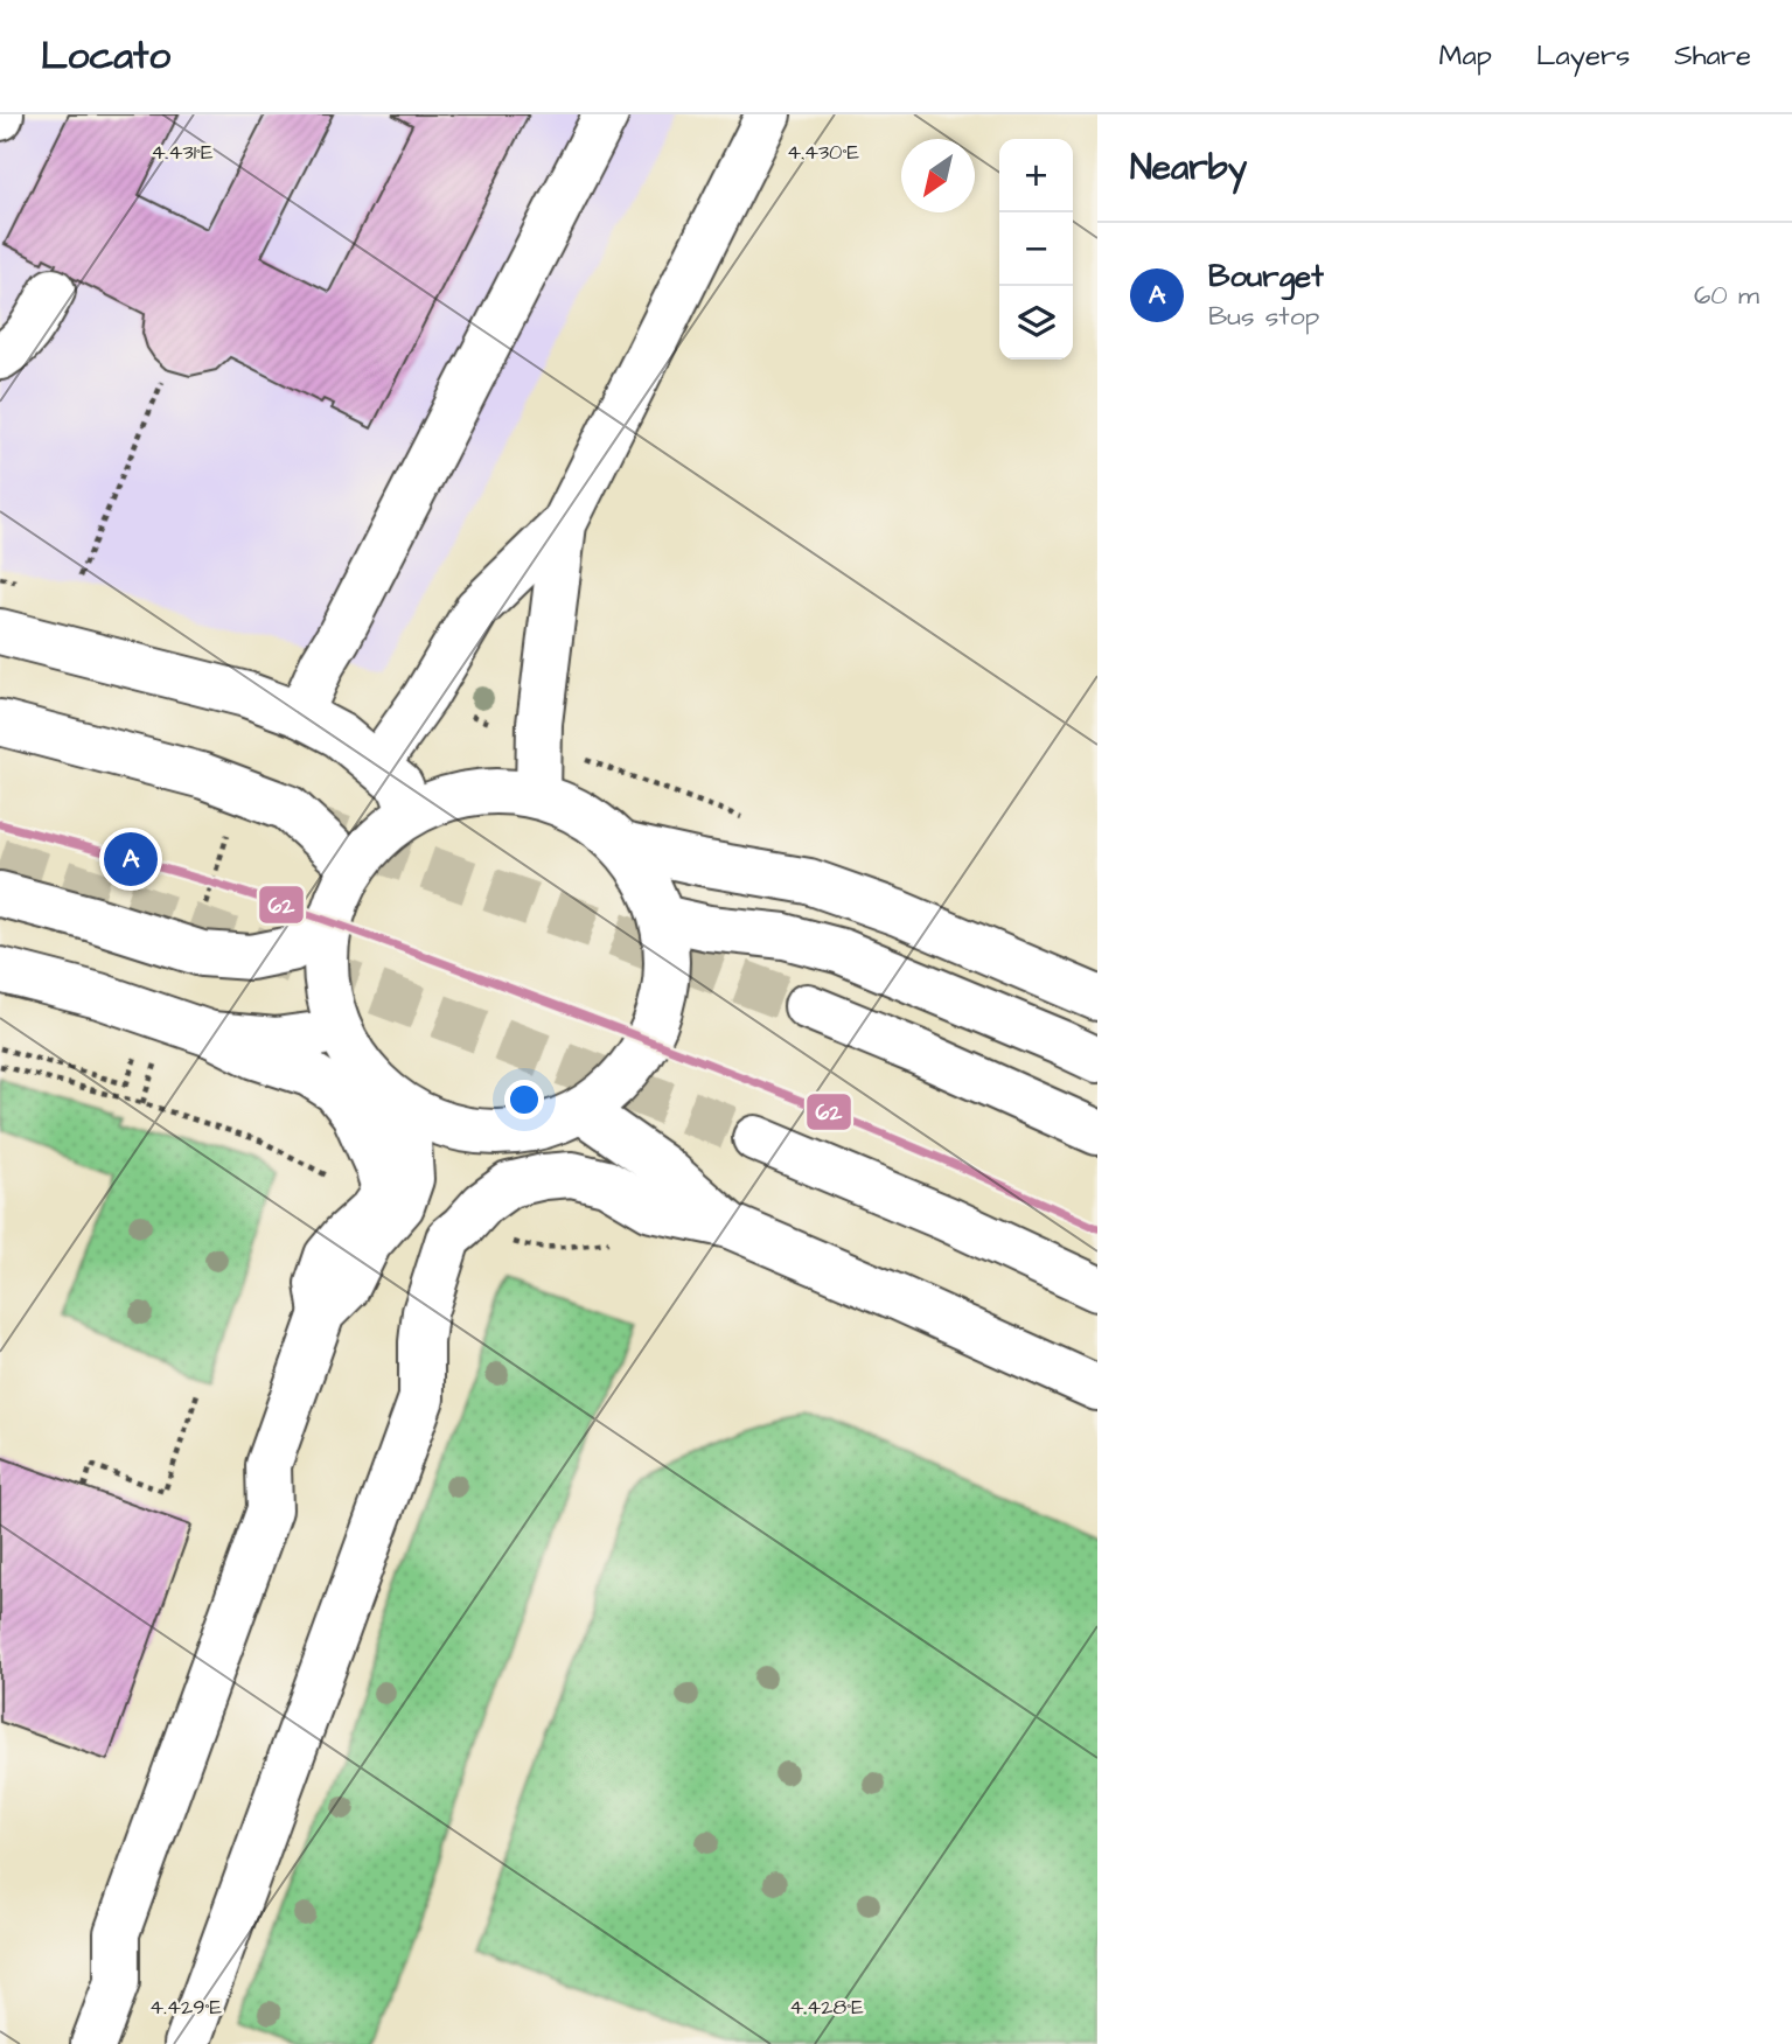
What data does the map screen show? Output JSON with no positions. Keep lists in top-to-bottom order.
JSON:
{
  "lines": ["transit line 62"],
  "north": "bottom left",
  "page": {
    "header": "Locato",
    "nav": ["Map", "Layers", "Share"],
    "heading": "Nearby",
    "map_buttons": ["+", "−"],
    "list": [
      {
        "mark": "A",
        "name": "Bourget",
        "note": "Bus stop",
        "value": "60 m"
      }
    ],
    "pins": "A"
  },
  "coordinates": [
    "4.431°E",
    "4.430°E",
    "4.429°E",
    "4.428°E"
  ]
}
